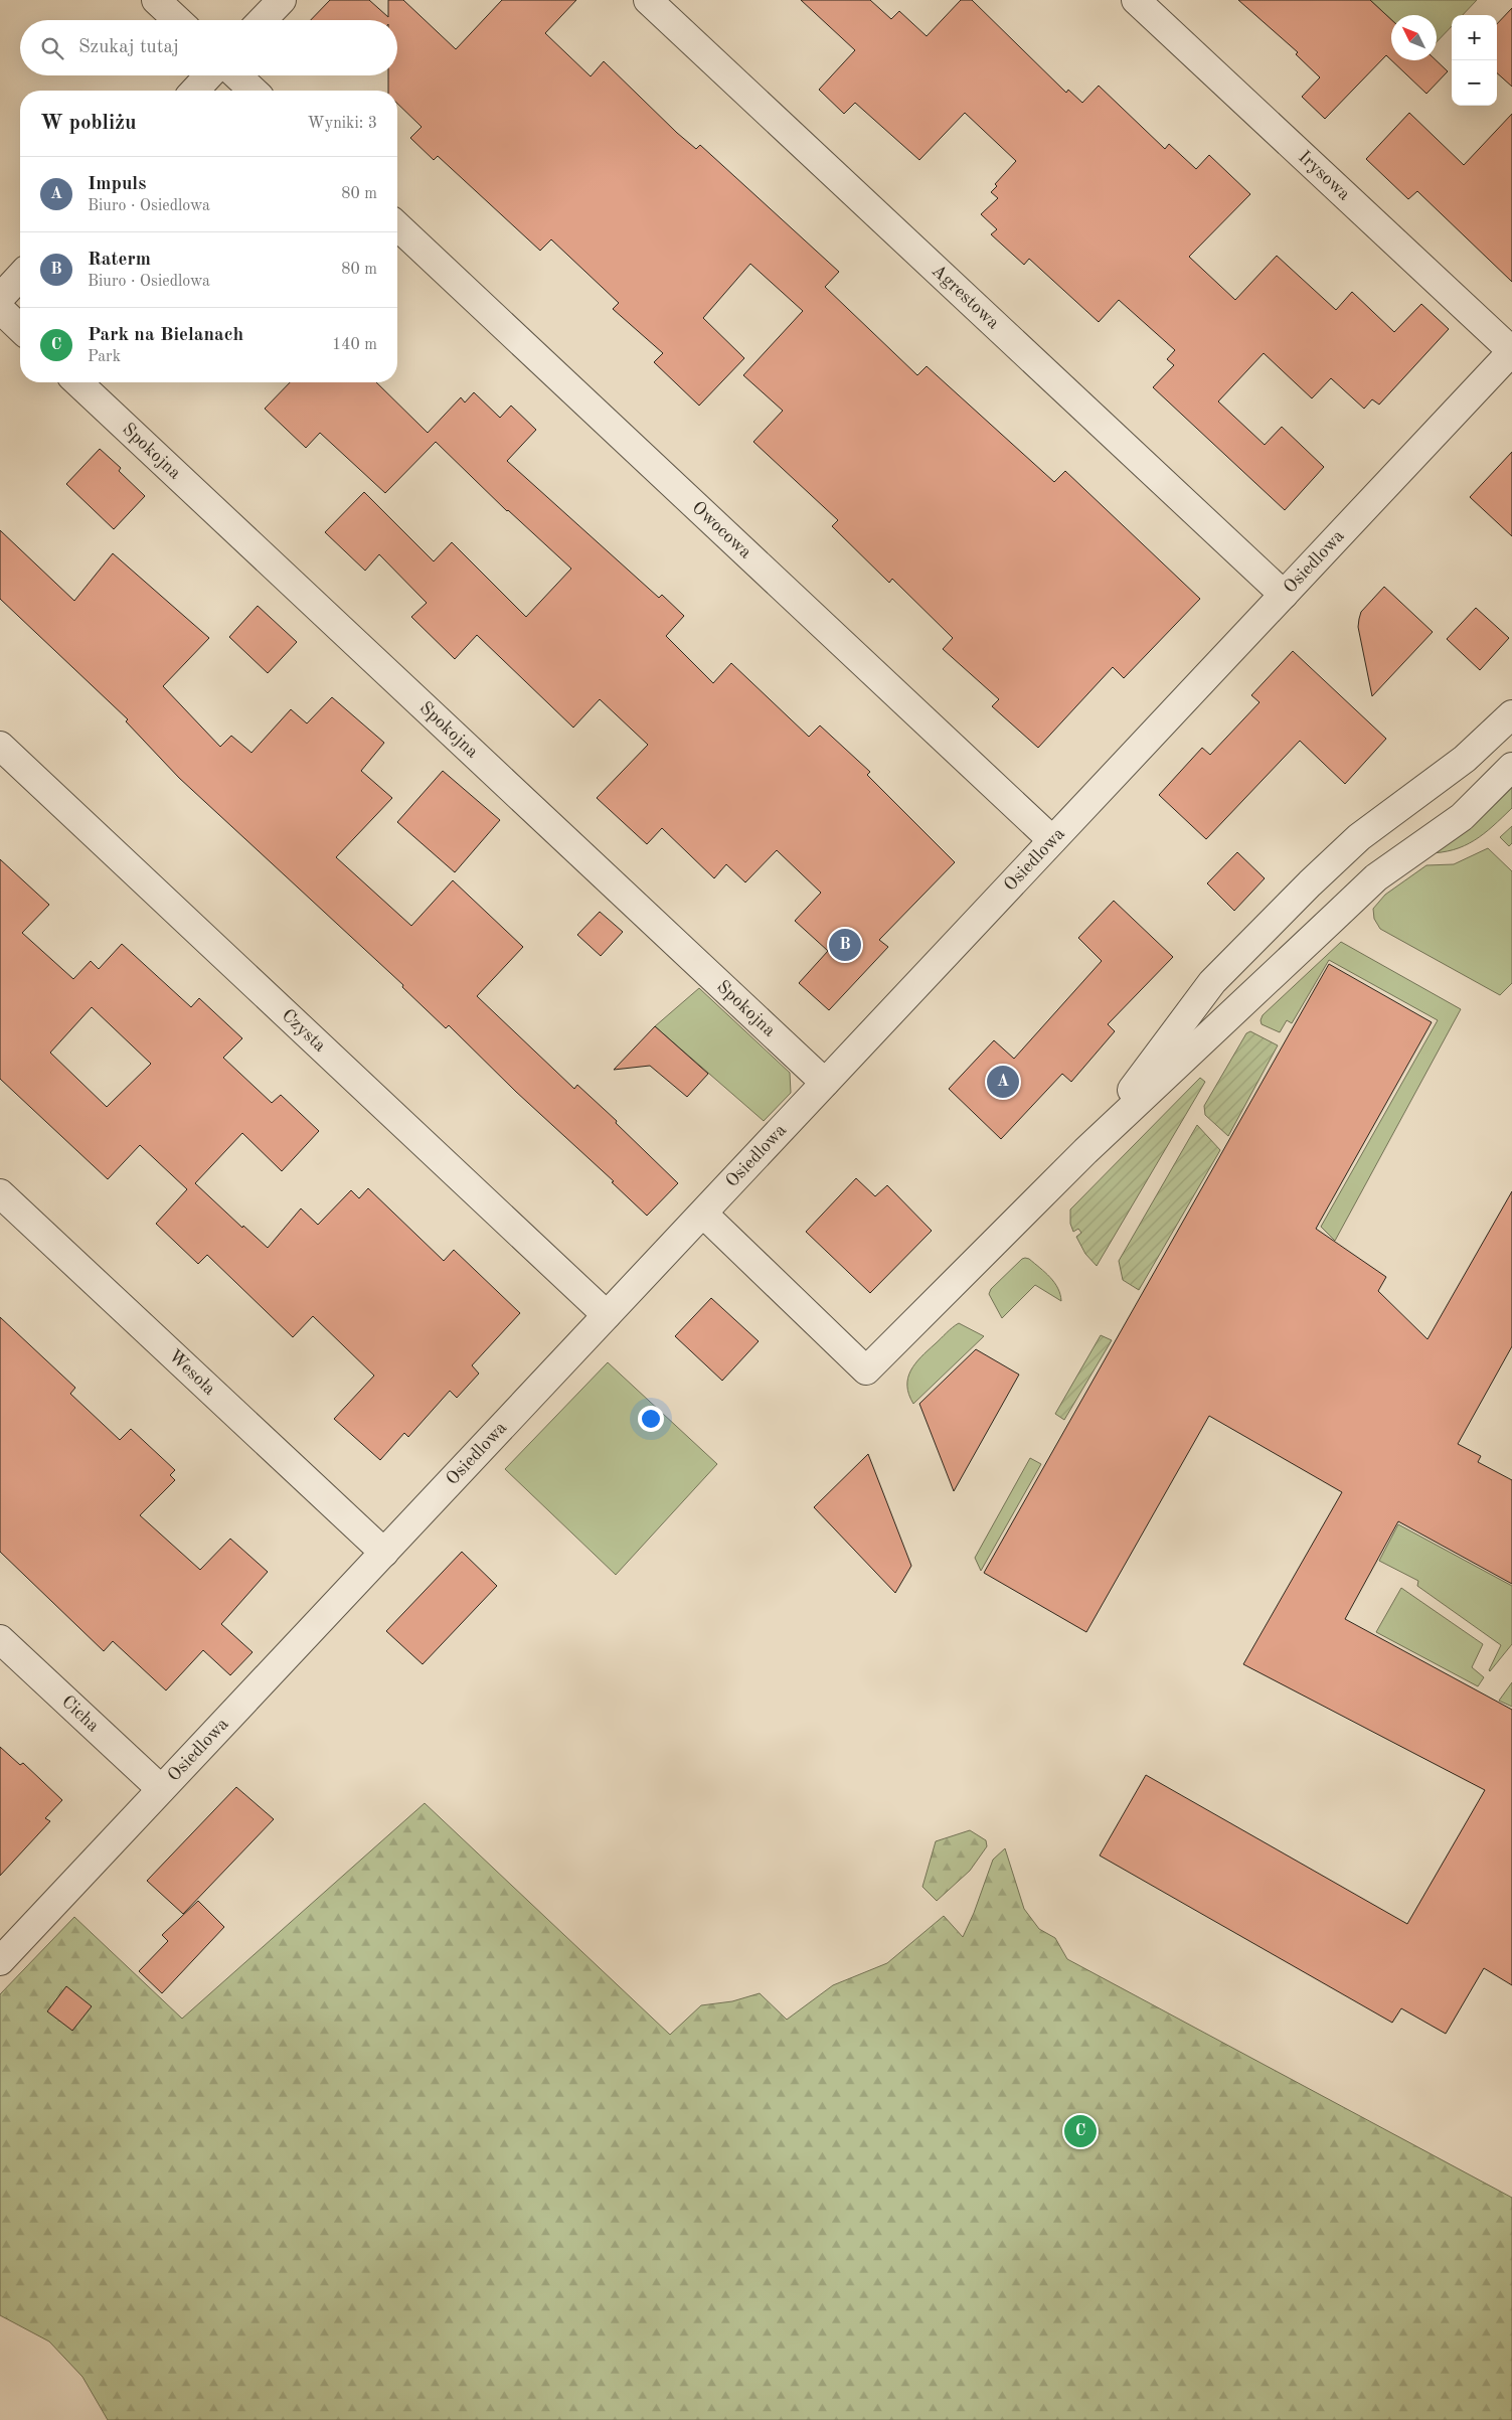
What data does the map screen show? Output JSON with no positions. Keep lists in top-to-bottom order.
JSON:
{
  "streets": {
    "street": [
      "Irysowa",
      "Agrestowa",
      "Spokojna",
      "Owocowa",
      "Osiedlowa",
      "Czysta",
      "Wesoła",
      "Cicha"
    ]
  },
  "crossings": [
    ["Irysowa", "Osiedlowa"],
    ["Agrestowa", "Osiedlowa"],
    ["Spokojna", "Osiedlowa"],
    ["Owocowa", "Osiedlowa"],
    ["Osiedlowa", "Czysta"],
    ["Osiedlowa", "Wesoła"],
    ["Osiedlowa", "Cicha"]
  ],
  "north": "top left",
  "page": {
    "map_buttons": ["+", "−"],
    "search": "Szukaj tutaj",
    "heading": ["W pobliżu", "Wyniki: 3"],
    "list": [
      {
        "mark": "A",
        "name": "Impuls",
        "note": "Biuro · Osiedlowa",
        "value": "80 m"
      },
      {
        "mark": "B",
        "name": "Raterm",
        "note": "Biuro · Osiedlowa",
        "value": "80 m"
      },
      {
        "mark": "C",
        "name": "Park na Bielanach",
        "note": "Park",
        "value": "140 m"
      }
    ],
    "pins": ["B", "A", "C"]
  }
}
